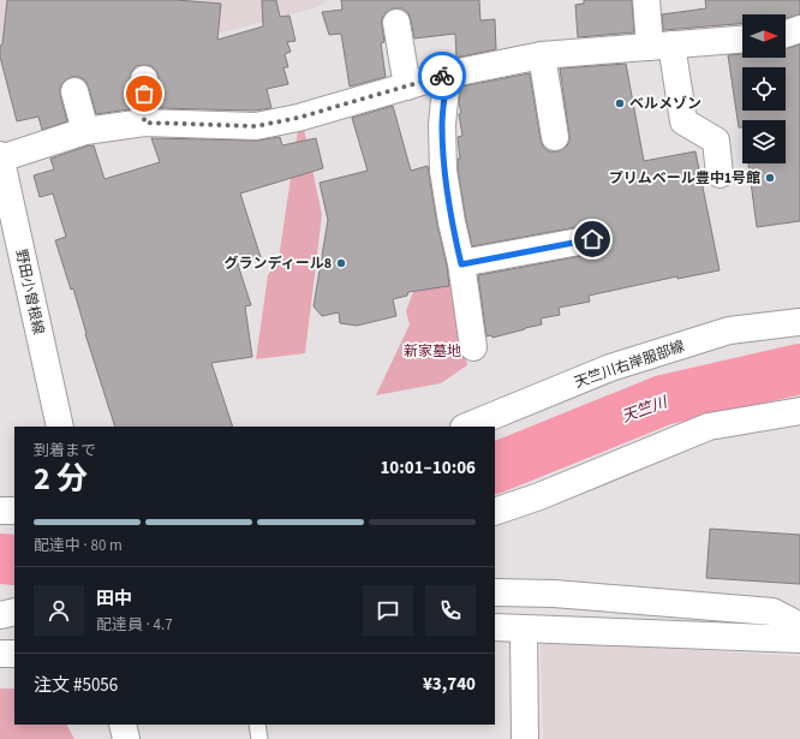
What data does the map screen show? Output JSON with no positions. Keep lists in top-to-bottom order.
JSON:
{
  "streets": {
    "street": ["野田小曽根線", "天竺川右岸服部線"]
  },
  "water": ["天竺川"],
  "parks": ["新家墓地"],
  "places": ["ベルメゾン", "プリムベール豊中1号館", "グランディール8"],
  "north": "right",
  "page": {
    "heading": ["2 分", "到着まで", "10:01–10:06"],
    "panel": [
      "田中",
      "配達員 · 4.7",
      "注文 #5056",
      "¥3,740"
    ],
    "bar": "配達中 · 80 m"
  }
}
